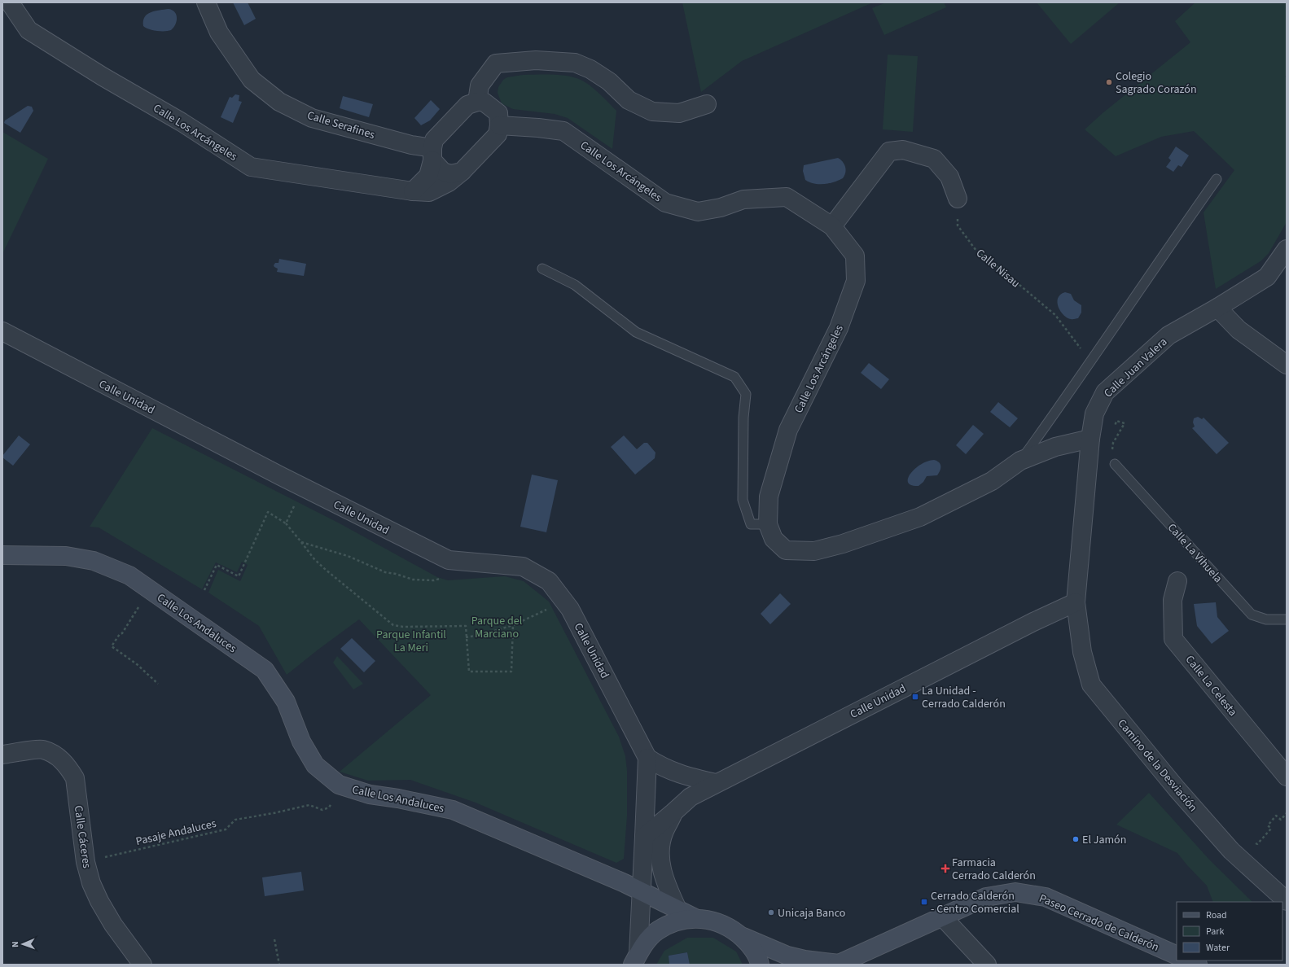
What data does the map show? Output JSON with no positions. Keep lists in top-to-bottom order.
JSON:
{
  "streets": {
    "main road": ["Calle Los Andaluces", "Paseo Cerrado de Calderón"],
    "street": [
      "Calle Serafines",
      "Calle Los Arcángeles",
      "Calle Juan Valera",
      "Calle Unidad",
      "Calle La Celesta",
      "Camino de la Desviación",
      "Calle Cáceres"
    ],
    "lane": ["Calle La Vihuela"],
    "path": ["Calle Nisau", "Pasaje Andaluces"]
  },
  "crossings": [
    ["Calle Los Arcángeles", "Calle Juan Valera"],
    ["Calle Juan Valera", "Calle Unidad"],
    ["Calle Juan Valera", "Camino de la Desviación"],
    ["Calle Unidad", "Calle Los Andaluces"],
    ["Calle Unidad", "Camino de la Desviación"]
  ],
  "parks": ["Parque del Marciano", "Parque Infantil La Meri"],
  "places": {
    "other": ["Colegio Sagrado Corazón", "El Jamón", "Unicaja Banco"],
    "transit": ["La Unidad - Cerrado Calderón", "Cerrado Calderón - Centro Comercial"],
    "health": ["Farmacia Cerrado Calderón"]
  },
  "legend": ["Road", "Park", "Water"],
  "north": "left"
}
